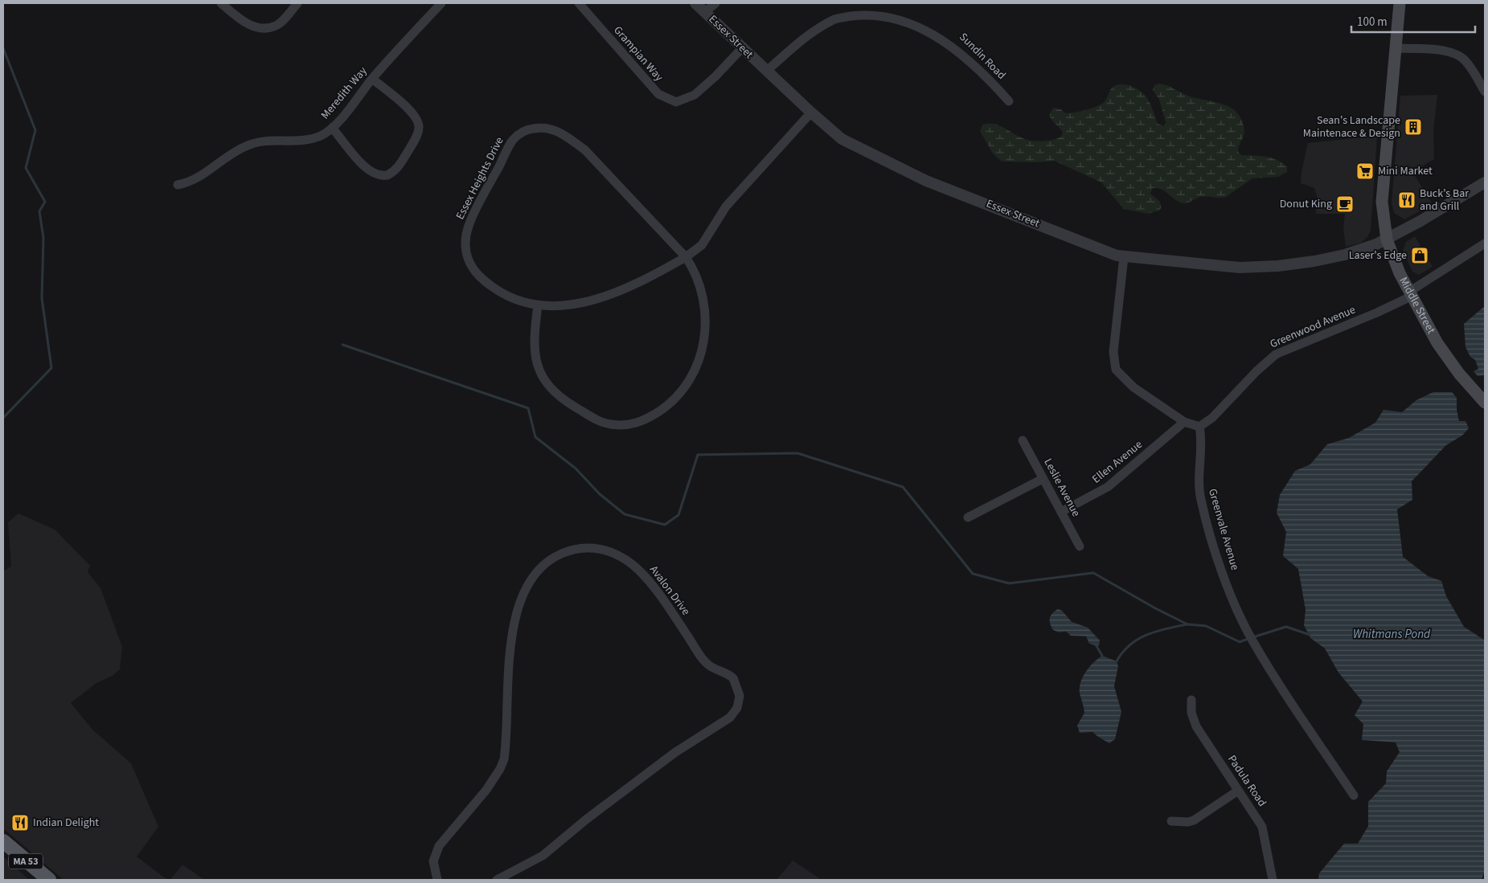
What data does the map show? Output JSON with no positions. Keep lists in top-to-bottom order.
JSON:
{
  "streets": {
    "main road": ["Middle Street", "MA 53"],
    "street": [
      "Essex Street",
      "Grampian Way",
      "Sundin Road",
      "Meredith Way",
      "Essex Heights Drive",
      "Greenwood Avenue",
      "Ellen Avenue",
      "Leslie Avenue",
      "Greenvale Avenue",
      "Avalon Drive",
      "Padula Road"
    ]
  },
  "crossings": [
    ["Essex Street", "Grampian Way"],
    ["Essex Street", "Sundin Road"],
    ["Essex Street", "Essex Heights Drive"],
    ["Essex Street", "Middle Street"],
    ["Middle Street", "Greenwood Avenue"],
    ["Greenwood Avenue", "Greenvale Avenue"],
    ["Ellen Avenue", "Leslie Avenue"]
  ],
  "water": ["Whitmans Pond"],
  "places": {
    "building": ["Sean's Landscape Maintenace & Design"],
    "supermarket": ["Mini Market"],
    "restaurant": ["Buck's Bar and Grill", "Indian Delight"],
    "cafe": ["Donut King"],
    "shop": ["Laser's Edge"]
  },
  "scale_bar": "100 m"
}
